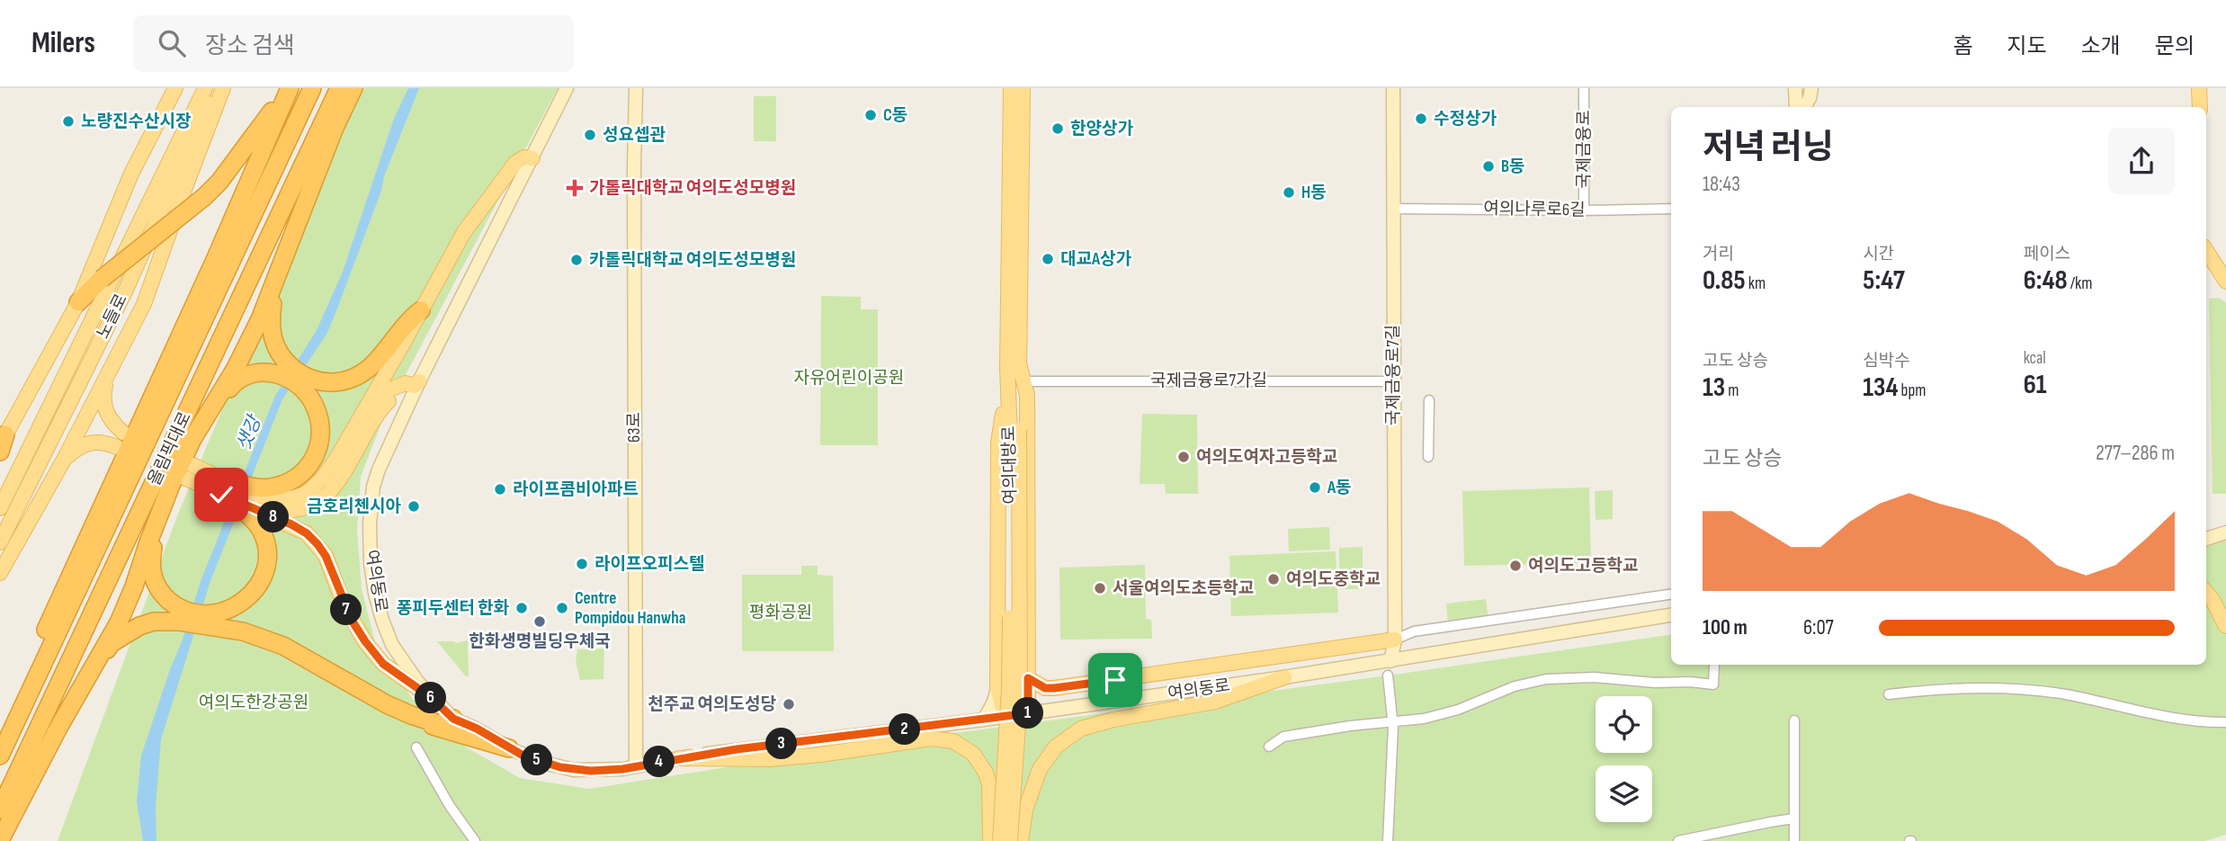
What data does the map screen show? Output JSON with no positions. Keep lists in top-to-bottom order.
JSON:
{
  "streets": {
    "highway": ["올림픽대로"],
    "main road": [
      "노들로",
      "국제금융로7길",
      "63로",
      "여의대방로",
      "여의동로"
    ],
    "street": ["국제금융로", "여의나루로6길", "국제금융로7가길"]
  },
  "crossings": [
    ["국제금융로", "여의나루로6길"],
    ["여의나루로6길", "국제금융로7길"],
    ["국제금융로7길", "국제금융로7가길"],
    ["국제금융로7길", "여의동로"],
    ["63로", "여의동로"]
  ],
  "water": ["샛강"],
  "parks": ["자유어린이공원", "평화공원", "여의도한강공원"],
  "places": {
    "other": [
      "C동",
      "수정상가",
      "노량진수산시장",
      "한양상가",
      "성요셉관",
      "B동",
      "H동",
      "대교A상가",
      "카톨릭대학교 여의도성모병원",
      "여의도여자고등학교",
      "A동",
      "라이프콤비아파트",
      "금호리첸시아",
      "라이프오피스텔",
      "여의도고등학교",
      "여의도중학교",
      "서울여의도초등학교",
      "퐁피두센터 한화",
      "Centre Pompidou Hanwha",
      "한화생명빌딩우체국",
      "천주교 여의도성당"
    ],
    "health": ["가톨릭대학교 여의도성모병원"]
  },
  "page": {
    "header": "Milers",
    "search": "장소 검색",
    "nav": [
      "홈",
      "지도",
      "소개",
      "문의"
    ],
    "heading": ["저녁 러닝", "18:43"],
    "stats": [
      ["거리", "0.85 km"],
      ["시간", "5:47"],
      ["페이스", "6:48 /km"],
      ["고도 상승", "13 m"],
      ["심박수", "134 bpm"],
      ["kcal", "61"]
    ],
    "chart": ["고도 상승", "277–286 m"],
    "pins": [
      "8",
      "7",
      "6",
      "1",
      "2",
      "3",
      "5",
      "4"
    ],
    "list": [
      {
        "name": "100 m",
        "note": "6:07"
      }
    ]
  }
}
